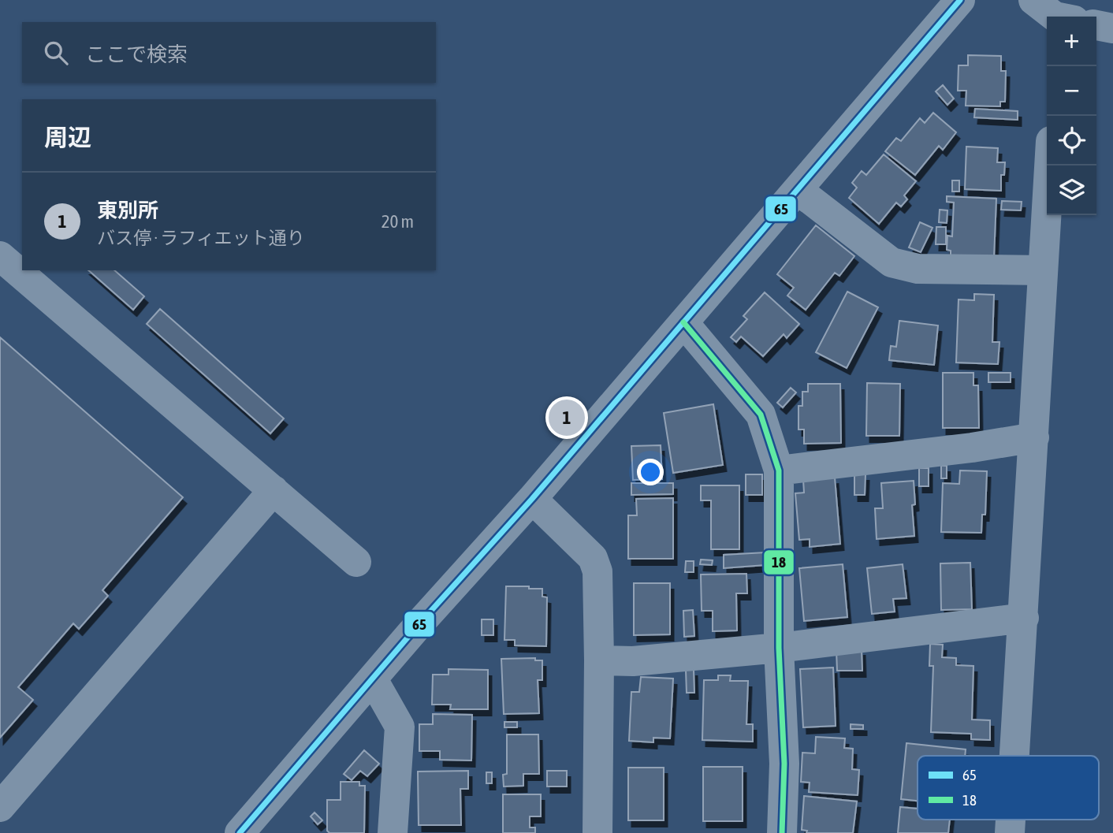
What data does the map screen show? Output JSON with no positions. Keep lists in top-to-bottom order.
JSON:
{
  "lines": ["transit line 65", "transit line 18"],
  "legend": ["65", "18"],
  "page": {
    "map_buttons": ["+", "−"],
    "search": "ここで検索",
    "heading": "周辺",
    "list": [
      {
        "mark": "1",
        "name": "東別所",
        "note": "バス停 · ラフィエット通り",
        "value": "20 m"
      }
    ],
    "pins": "1"
  }
}
